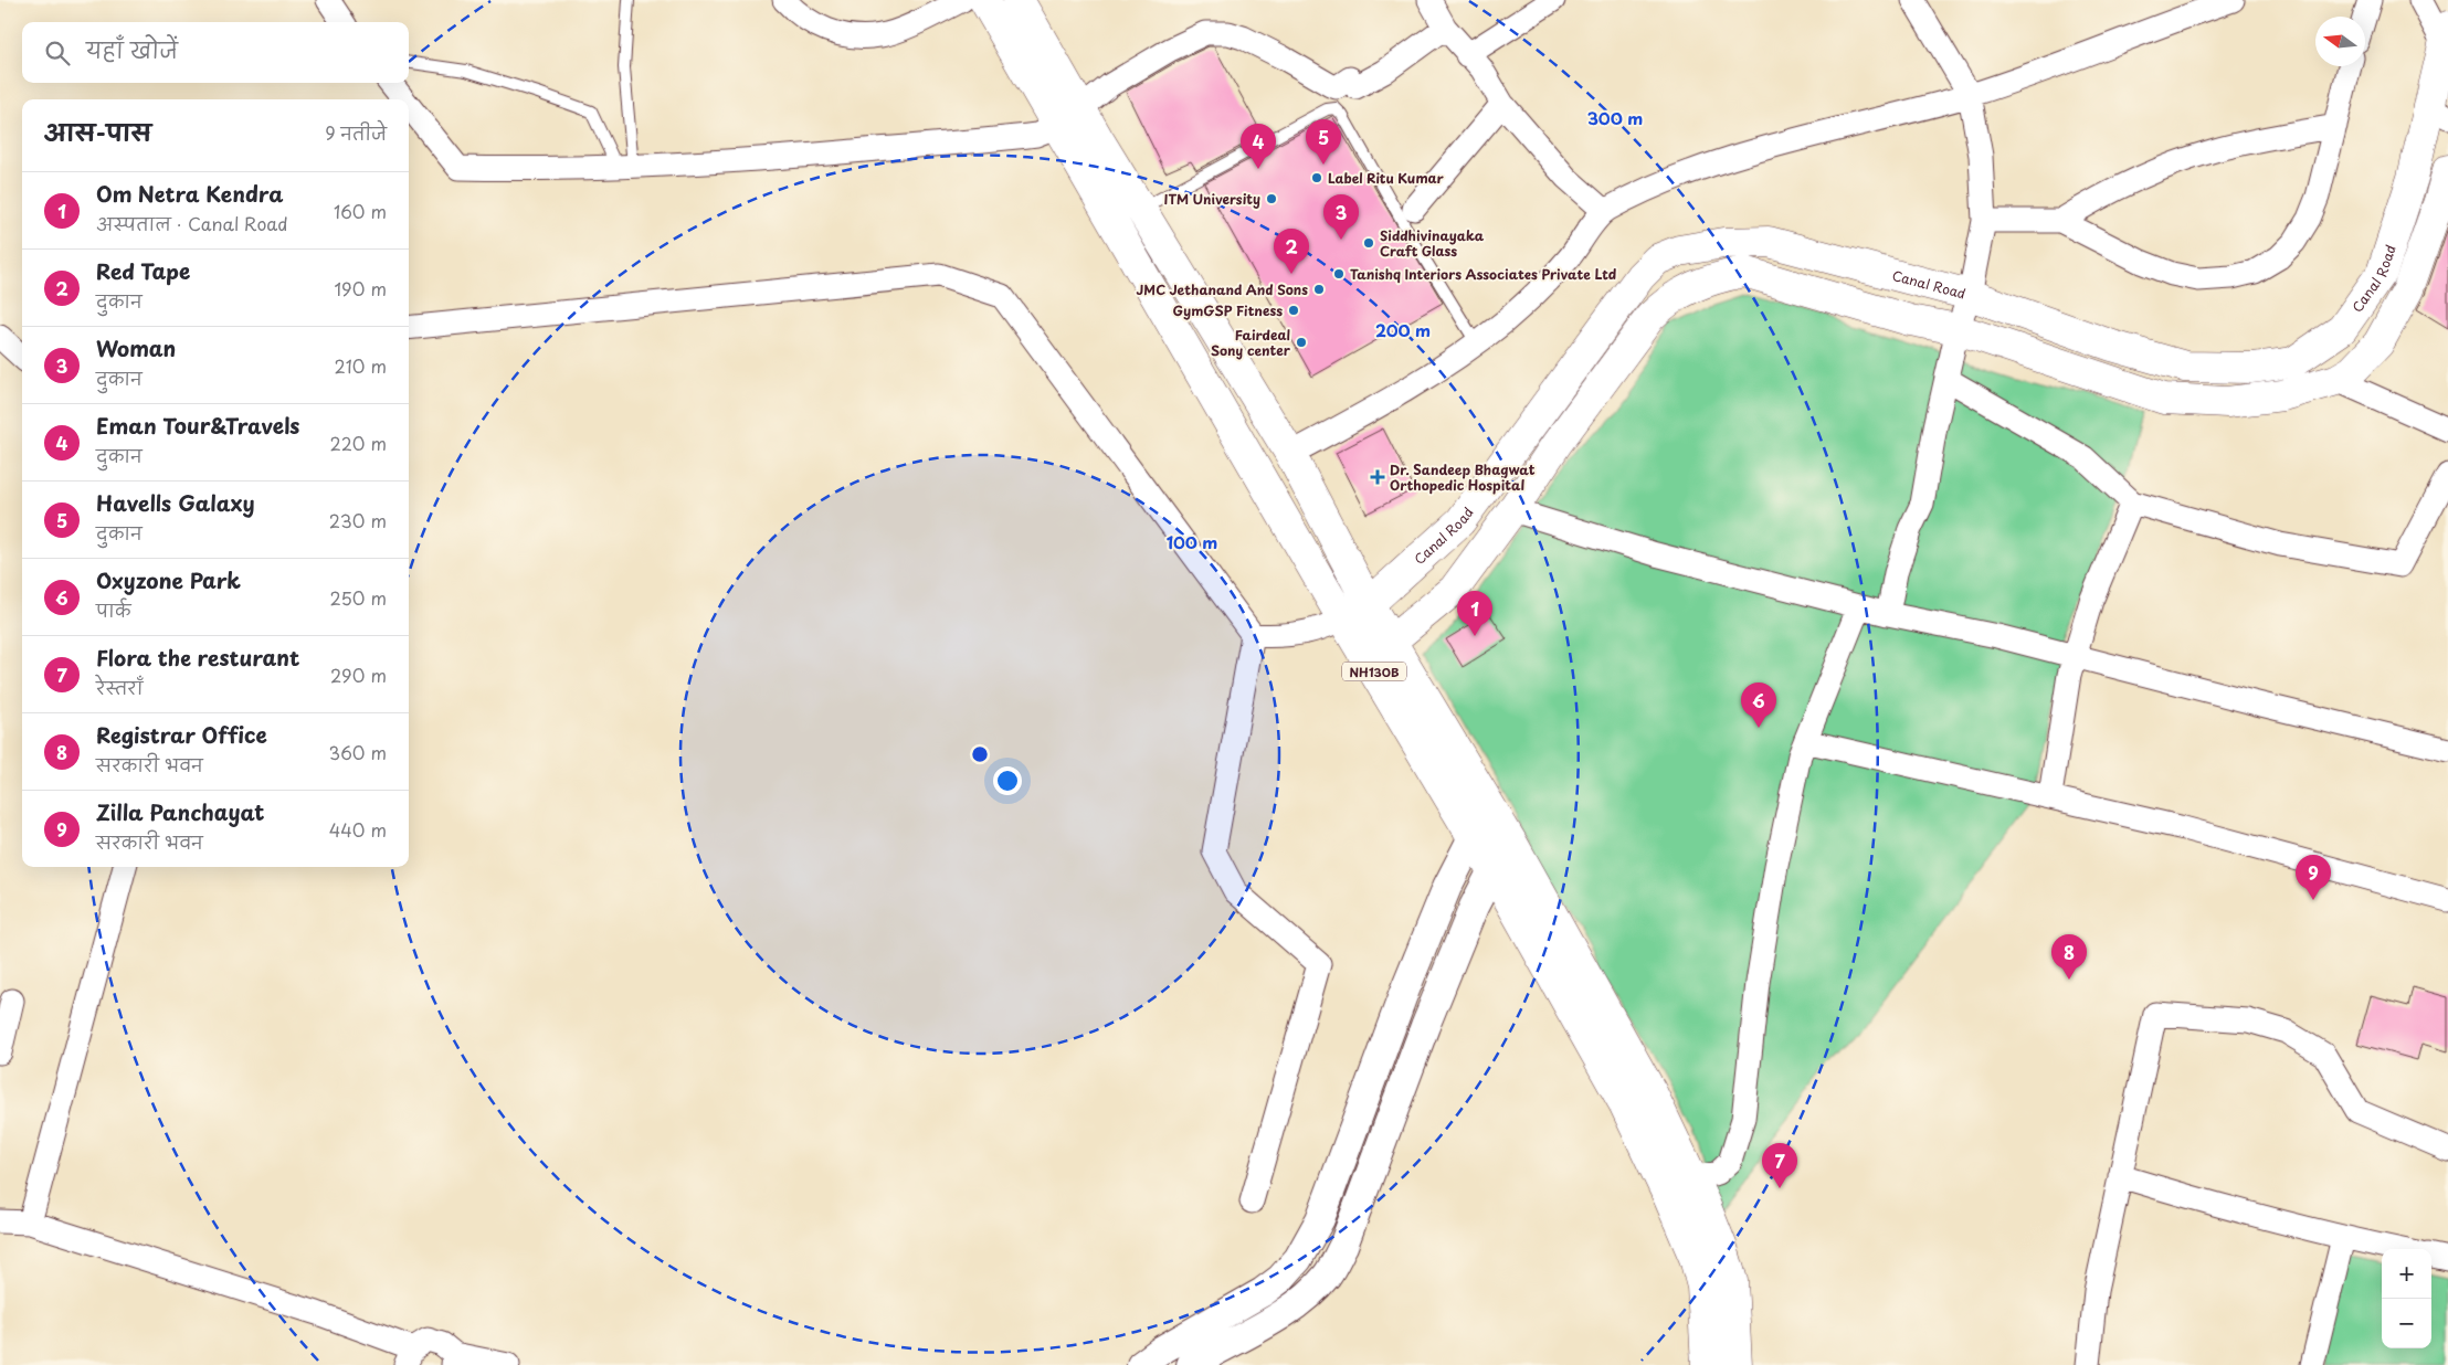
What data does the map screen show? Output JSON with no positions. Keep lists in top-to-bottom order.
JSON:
{
  "streets": {
    "main road": ["Canal Road", "NH130B"]
  },
  "crossings": [
    ["Canal Road", "NH130B"]
  ],
  "places": {
    "other": [
      "Label Ritu Kumar",
      "ITM University",
      "Siddhivinayaka Craft Glass",
      "Tanishq Interiors Associates Private Ltd",
      "JMC Jethanand And Sons",
      "GymGSP Fitness",
      "Fairdeal Sony center"
    ],
    "health": ["Dr. Sandeep Bhagwat Orthopedic Hospital"]
  },
  "north": "left",
  "page": {
    "search": "यहाँ खोजें",
    "heading": ["आस-पास", "9 नतीजे"],
    "pins": [
      "5",
      "4",
      "3",
      "2",
      "1",
      "6",
      "9",
      "8",
      "7"
    ],
    "list": [
      {
        "mark": "1",
        "name": "Om Netra Kendra",
        "note": "अस्पताल · Canal Road",
        "value": "160 m"
      },
      {
        "mark": "2",
        "name": "Red Tape",
        "note": "दुकान",
        "value": "190 m"
      },
      {
        "mark": "3",
        "name": "Woman",
        "note": "दुकान",
        "value": "210 m"
      },
      {
        "mark": "4",
        "name": "Eman Tour&Travels",
        "note": "दुकान",
        "value": "220 m"
      },
      {
        "mark": "5",
        "name": "Havells Galaxy",
        "note": "दुकान",
        "value": "230 m"
      },
      {
        "mark": "6",
        "name": "Oxyzone Park",
        "note": "पार्क",
        "value": "250 m"
      },
      {
        "mark": "7",
        "name": "Flora the resturant",
        "note": "रेस्तराँ",
        "value": "290 m"
      },
      {
        "mark": "8",
        "name": "Registrar Office",
        "note": "सरकारी भवन",
        "value": "360 m"
      },
      {
        "mark": "9",
        "name": "Zilla Panchayat",
        "note": "सरकारी भवन",
        "value": "440 m"
      }
    ],
    "map_buttons": ["+", "−"]
  },
  "rings": ["300 m", "200 m", "100 m"]
}
